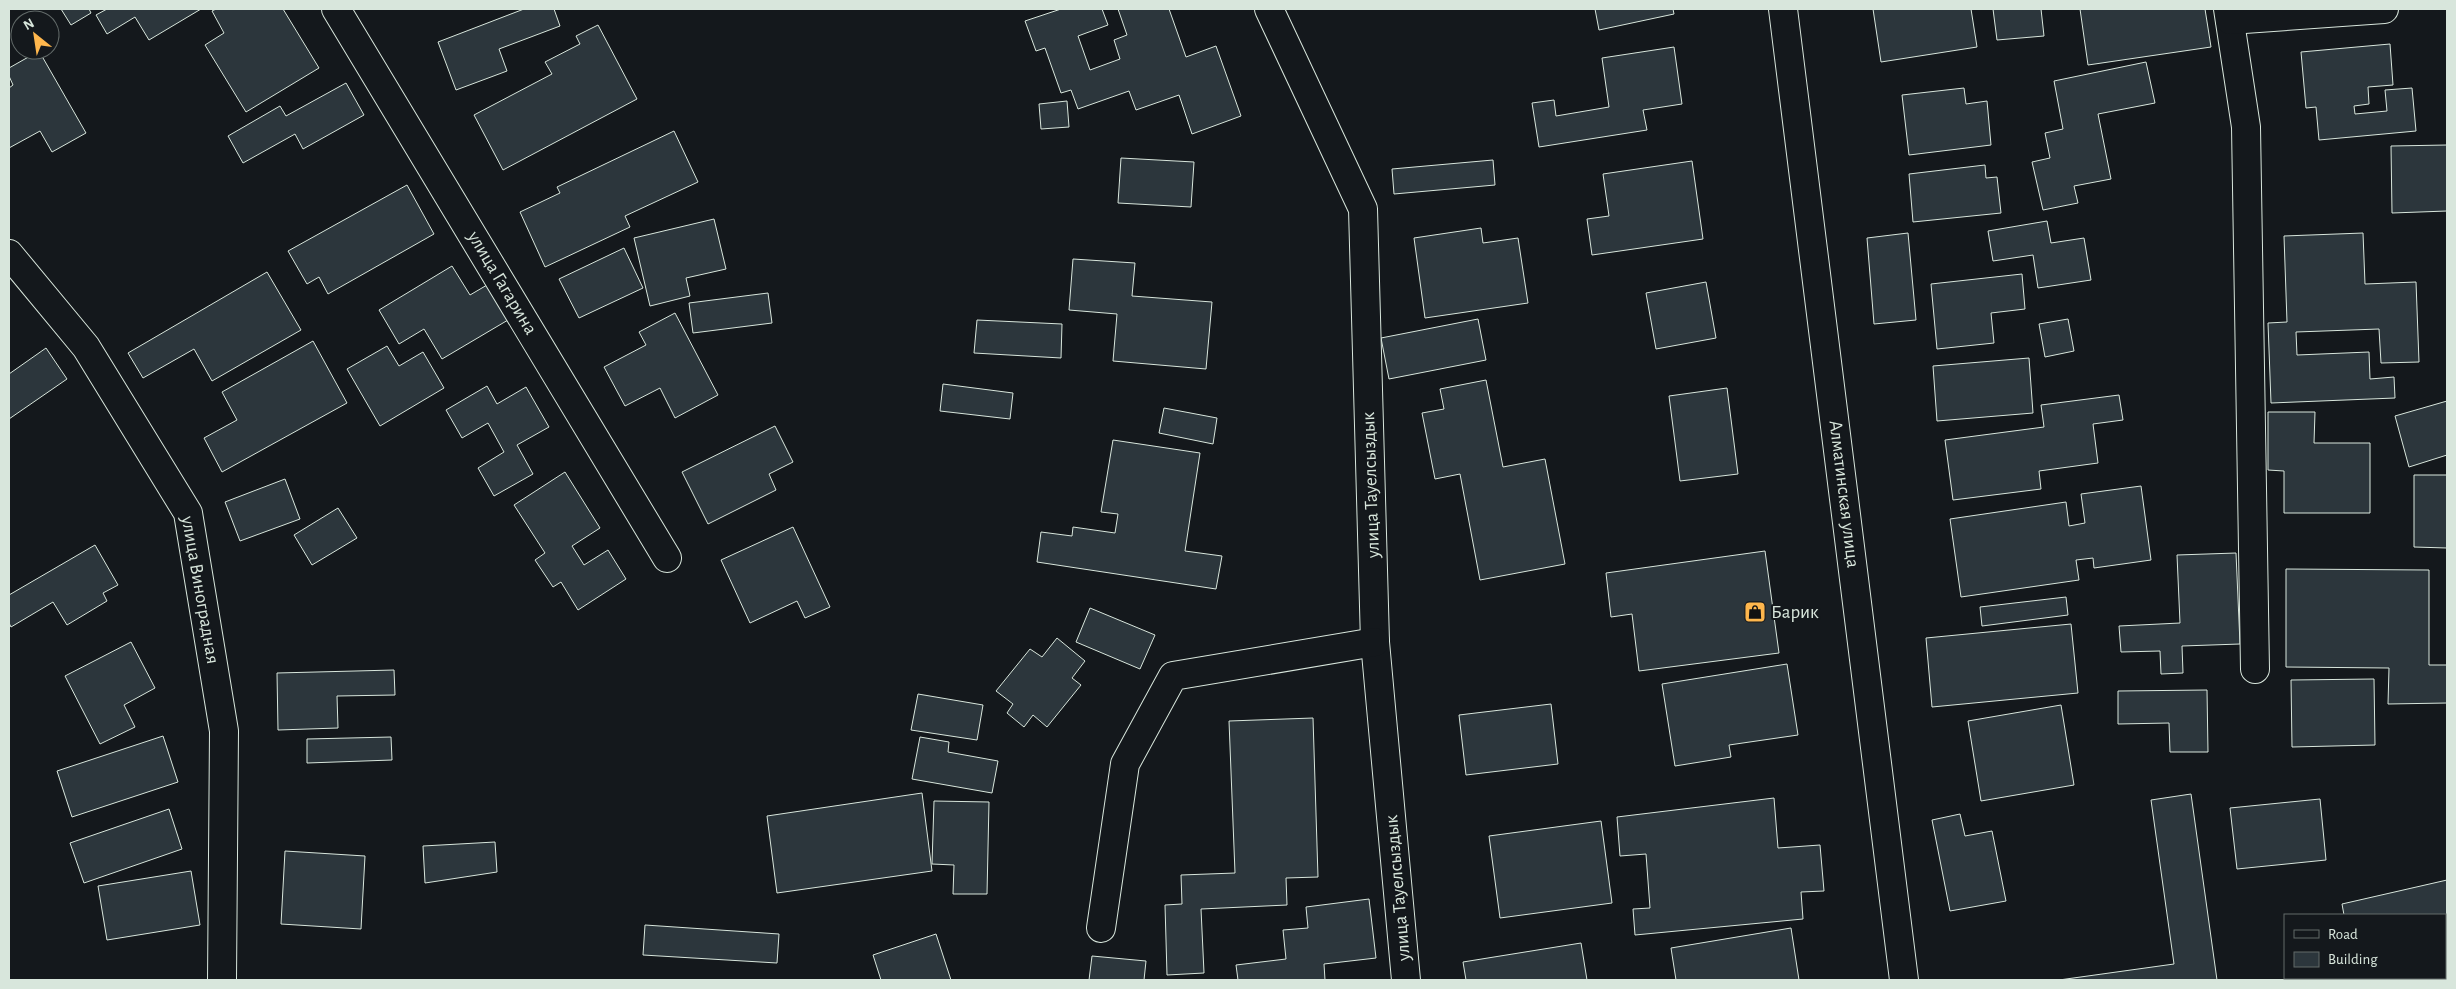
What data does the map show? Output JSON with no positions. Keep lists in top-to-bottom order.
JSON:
{
  "streets": {
    "street": [
      "улица Гагарина",
      "улица Тауелсыздык",
      "Алматинская улица",
      "улица Виноградная"
    ]
  },
  "places": {
    "shop": ["Барик"]
  },
  "legend": ["Road", "Building"],
  "north": "top left"
}
